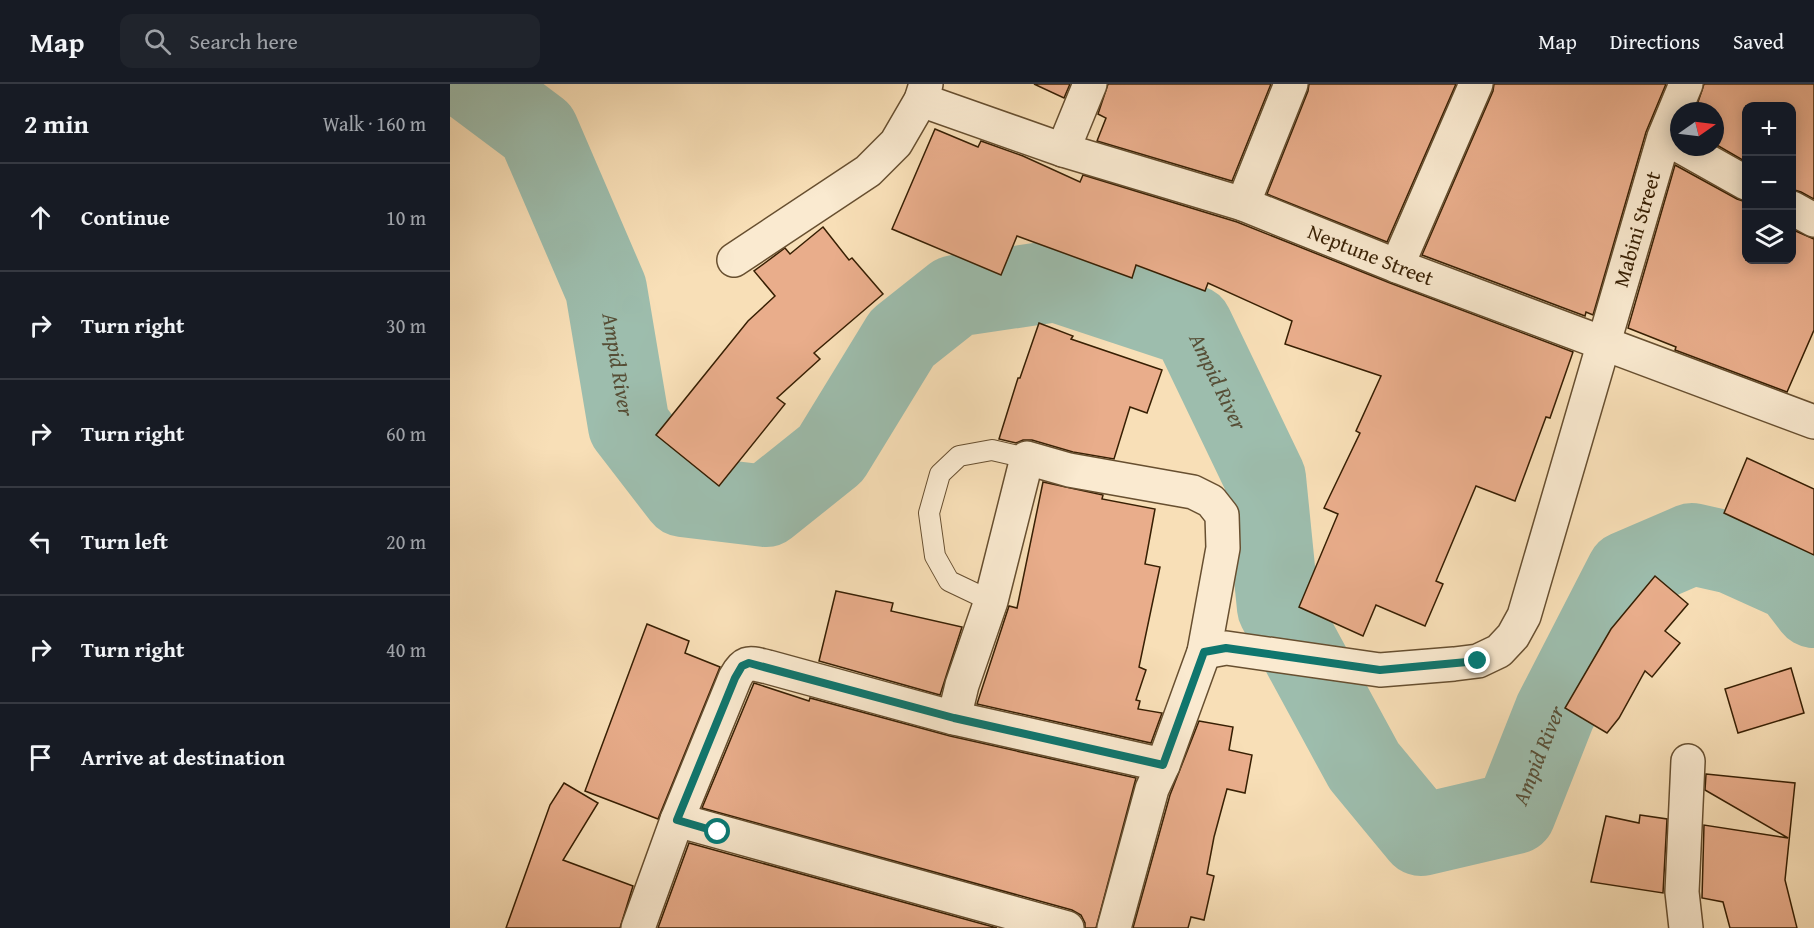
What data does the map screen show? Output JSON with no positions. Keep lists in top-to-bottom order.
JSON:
{
  "streets": {
    "street": ["Mabini Street", "Neptune Street"]
  },
  "crossings": [
    ["Mabini Street", "Neptune Street"]
  ],
  "water": ["Ampid River"],
  "north": "right",
  "page": {
    "header": "Map",
    "search": "Search here",
    "nav": ["Map", "Directions", "Saved"],
    "heading": ["2 min", "Walk · 160 m"],
    "map_buttons": ["+", "−"],
    "list": [
      ["Continue", "10 m"],
      ["Turn right", "30 m"],
      ["Turn right", "60 m"],
      ["Turn left", "20 m"],
      ["Turn right", "40 m"],
      "Arrive at destination"
    ]
  }
}
